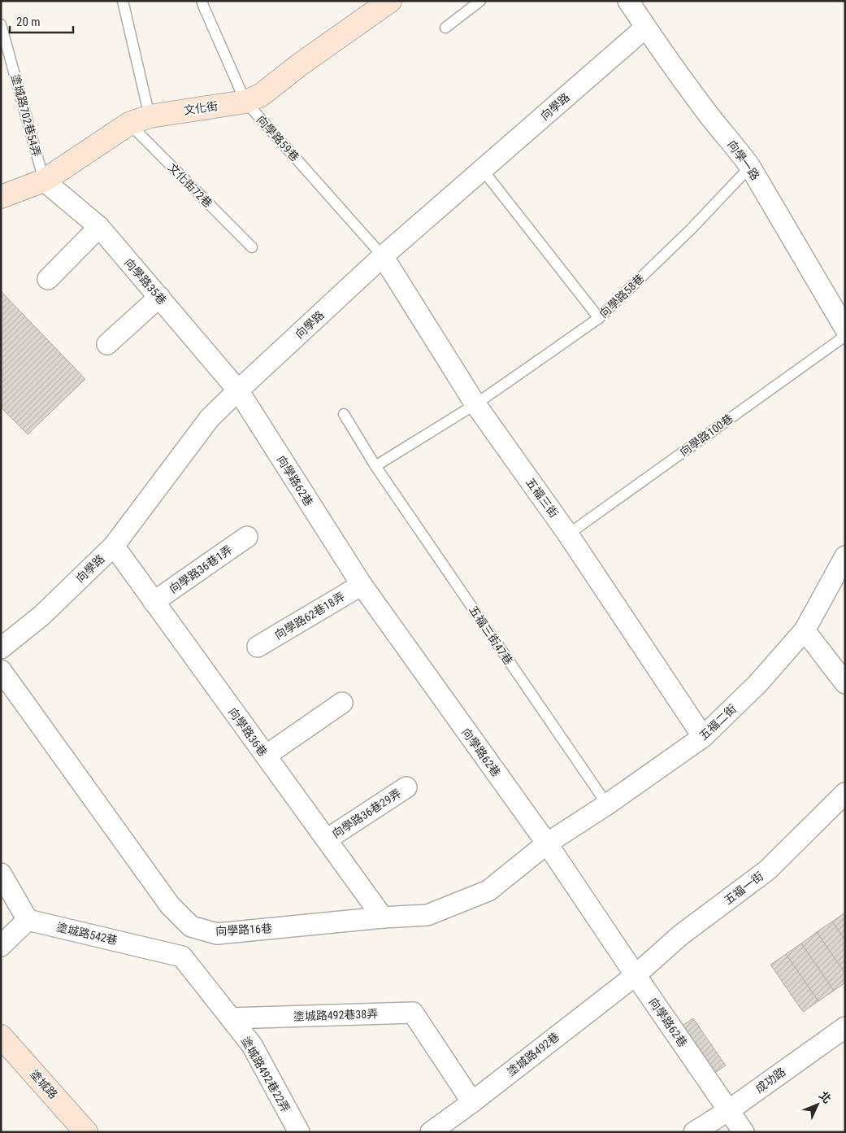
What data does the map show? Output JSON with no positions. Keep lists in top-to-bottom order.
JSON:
{
  "streets": {
    "street": [
      "向學路",
      "文化街",
      "向學一路",
      "向學路35巷",
      "向學路62巷",
      "五福三街",
      "向學路36巷1弄",
      "向學路62巷18弄",
      "五福二街",
      "向學路36巷",
      "向學路36巷29弄",
      "五福一街",
      "向學路16巷",
      "塗城路542巷",
      "塗城路492巷38弄",
      "塗城路492巷",
      "塗城路492巷22弄",
      "成功路",
      "塗城路"
    ],
    "lane": [
      "塗城路702巷54弄",
      "向學路59巷",
      "文化街72巷",
      "向學路58巷",
      "向學路100巷",
      "五福三街47巷"
    ]
  },
  "crossings": [
    ["向學路", "向學路59巷"],
    ["向學路", "向學一路"],
    ["向學路", "向學路35巷"],
    ["向學路", "向學路62巷"],
    ["向學路", "五福三街"],
    ["向學路", "向學路36巷"],
    ["文化街", "塗城路702巷54弄"],
    ["文化街", "向學路59巷"],
    ["文化街", "文化街72巷"],
    ["文化街", "向學路35巷"],
    ["塗城路702巷54弄", "向學路35巷"],
    ["向學路59巷", "五福三街"],
    ["向學一路", "向學路58巷"],
    ["向學路35巷", "向學路62巷"],
    ["向學路58巷", "五福三街"],
    ["向學路100巷", "五福三街"],
    ["向學路62巷", "向學路62巷18弄"],
    ["向學路62巷", "五福二街"],
    ["向學路62巷", "五福一街"],
    ["向學路62巷", "向學路16巷"],
    ["向學路62巷", "塗城路492巷"],
    ["向學路62巷", "成功路"],
    ["五福三街", "五福二街"],
    ["向學路36巷1弄", "向學路36巷"],
    ["五福三街47巷", "五福二街"],
    ["五福二街", "向學路16巷"],
    ["向學路36巷", "向學路36巷29弄"],
    ["向學路36巷", "向學路16巷"],
    ["五福一街", "塗城路492巷"],
    ["塗城路542巷", "塗城路492巷38弄"],
    ["塗城路542巷", "塗城路492巷22弄"],
    ["塗城路492巷38弄", "塗城路492巷"],
    ["塗城路492巷38弄", "塗城路492巷22弄"]
  ],
  "scale_bar": "20 m",
  "north": "top right"
}
